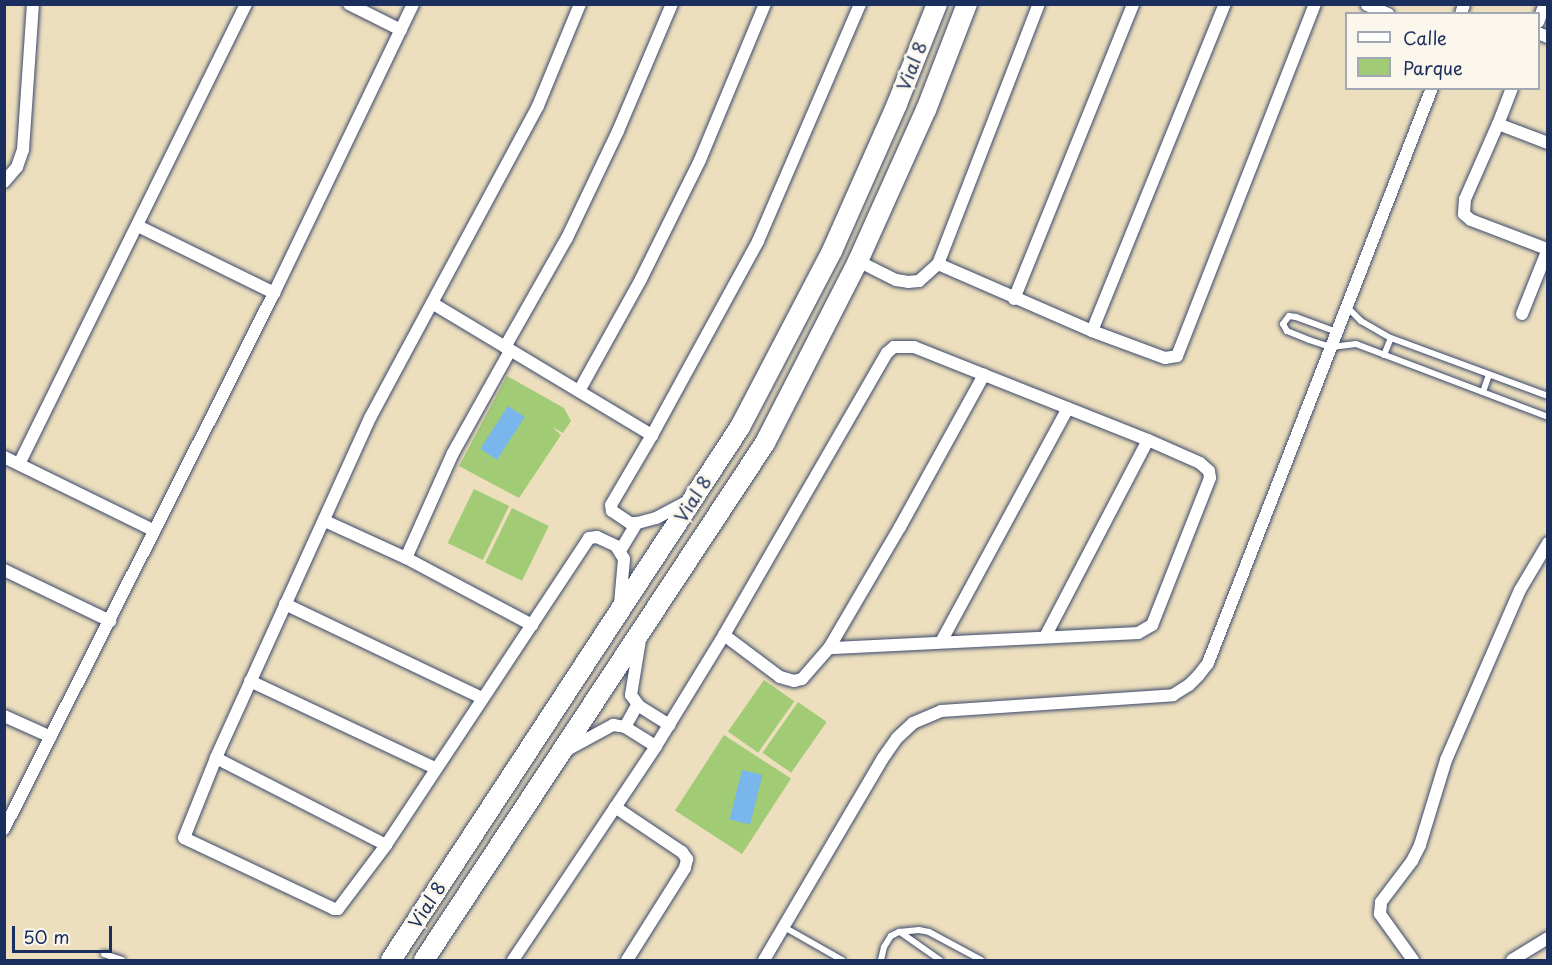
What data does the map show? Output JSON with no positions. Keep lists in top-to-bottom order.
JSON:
{
  "streets": {
    "main road": ["Vial 8"]
  },
  "legend": ["Calle", "Parque"],
  "scale_bar": "50 m"
}
